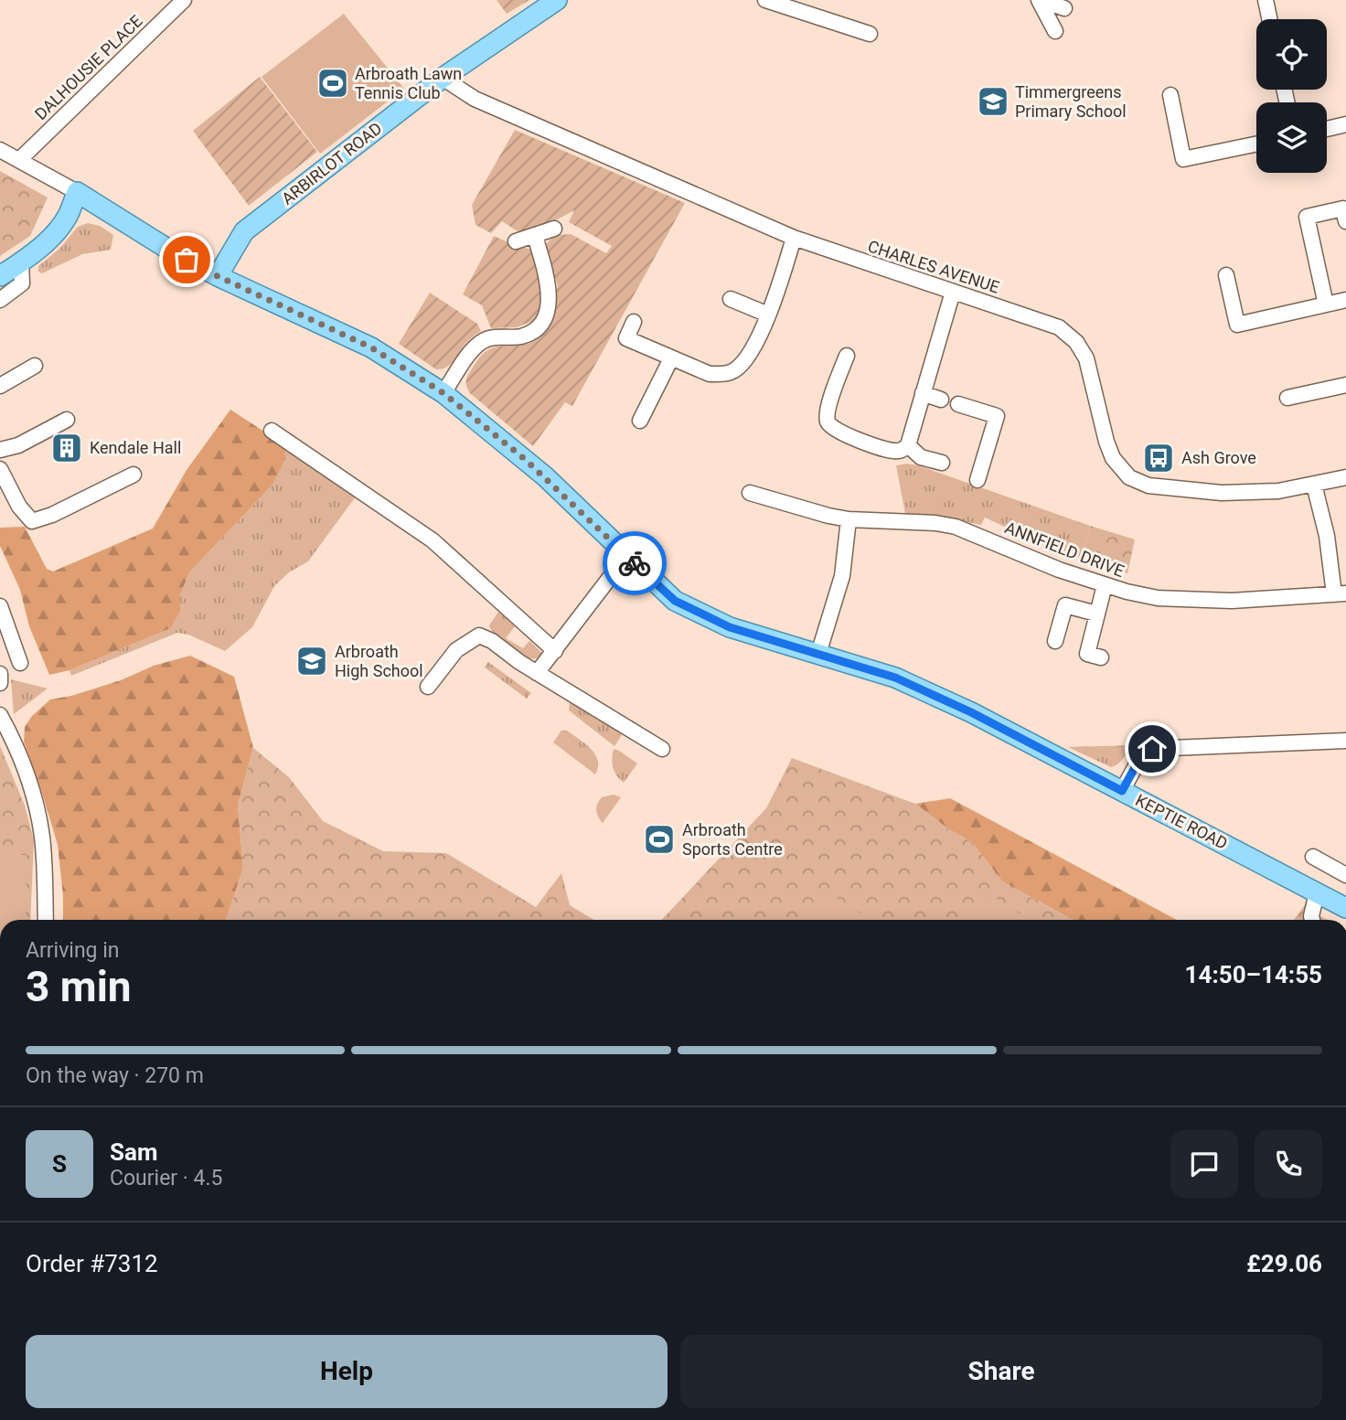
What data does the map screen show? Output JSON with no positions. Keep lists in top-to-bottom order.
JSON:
{
  "streets": {
    "main road": ["ARBIRLOT ROAD", "KEPTIE ROAD"],
    "street": ["DALHOUSIE PLACE", "CHARLES AVENUE", "ANNFIELD DRIVE"]
  },
  "crossings": [
    ["ARBIRLOT ROAD", "CHARLES AVENUE"],
    ["ARBIRLOT ROAD", "KEPTIE ROAD"]
  ],
  "places": {
    "sports": ["Arbroath Lawn Tennis Club", "Arbroath Sports Centre"],
    "school or university": ["Timmergreens Primary School", "Arbroath High School"],
    "building": ["Kendale Hall"],
    "bus stop": ["Ash Grove"]
  },
  "page": {
    "heading": ["3 min", "Arriving in", "14:50–14:55"],
    "panel": [
      "Sam",
      "Courier · 4.5",
      "Order #7312",
      "£29.06"
    ],
    "bar": "On the way · 270 m",
    "round": "S",
    "buttons": ["Help", "Share"]
  }
}
